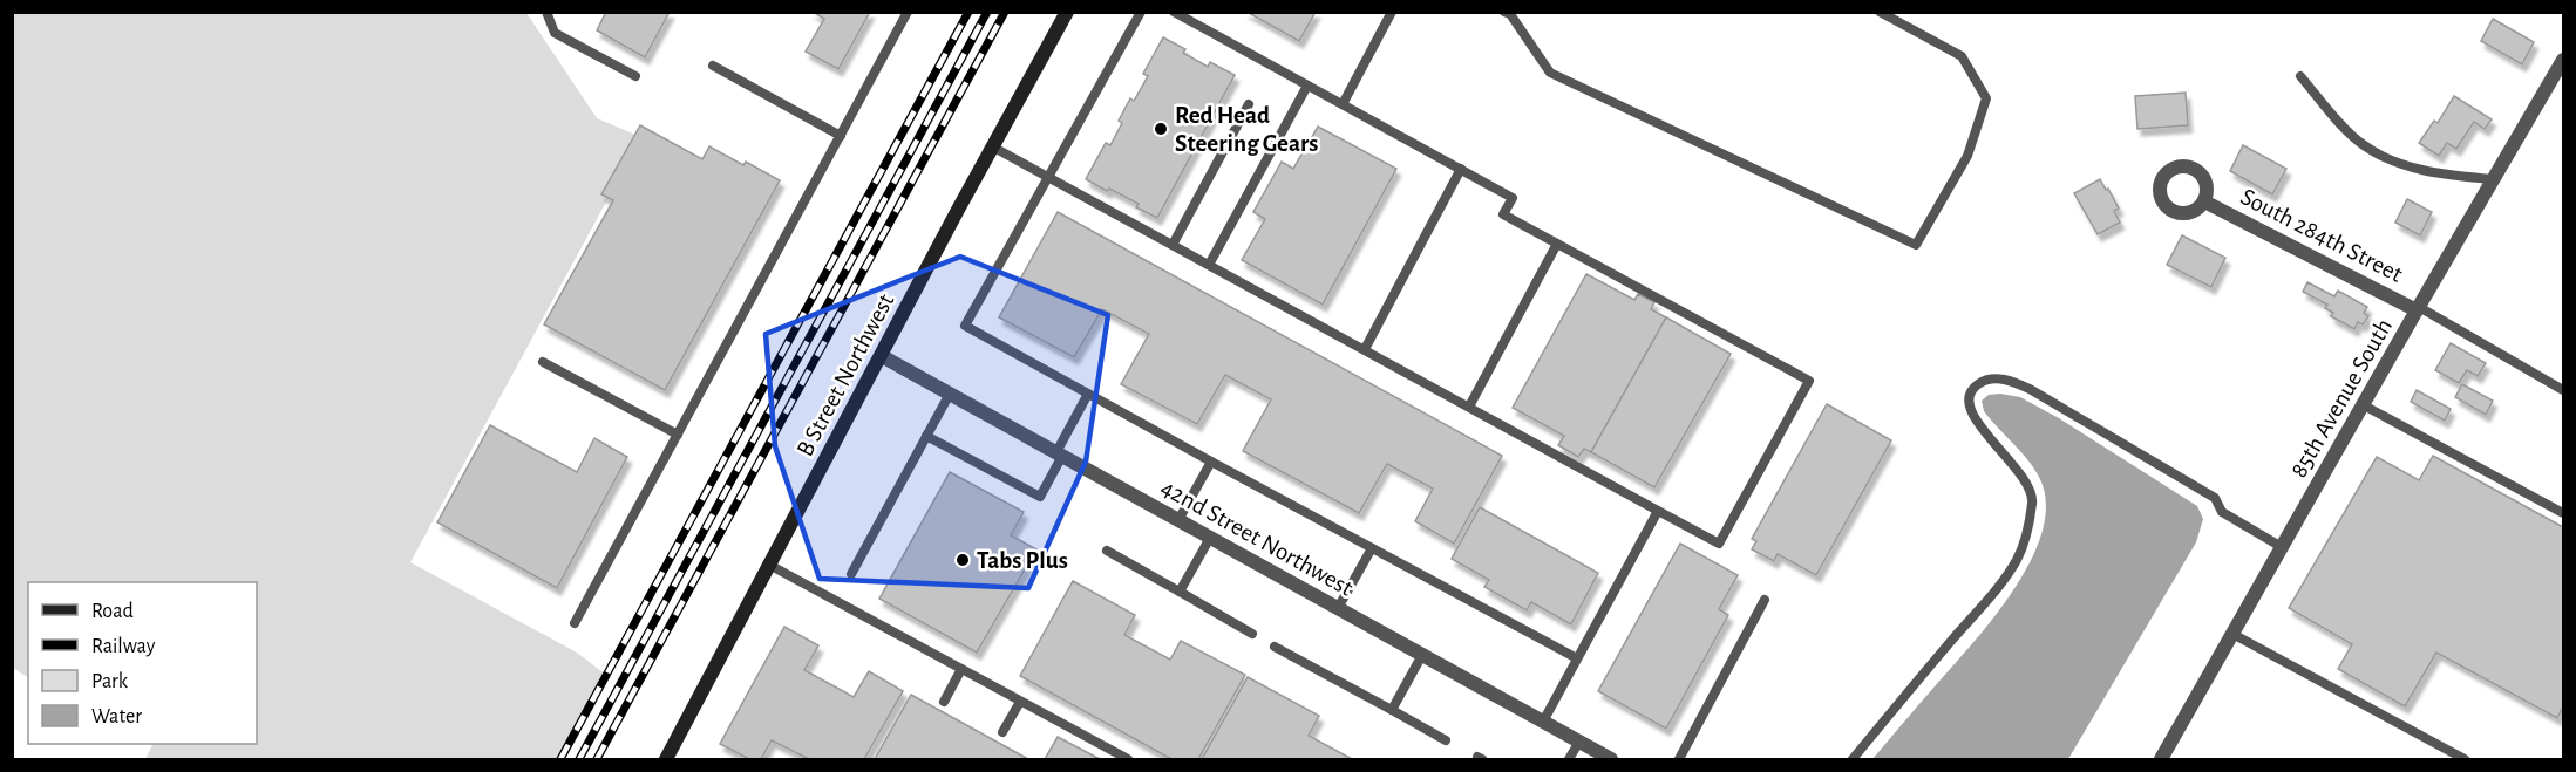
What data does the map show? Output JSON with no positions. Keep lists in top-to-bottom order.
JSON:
{
  "streets": {
    "street": [
      "South 284th Street",
      "B Street Northwest",
      "85th Avenue South",
      "42nd Street Northwest"
    ]
  },
  "crossings": [
    ["South 284th Street", "85th Avenue South"],
    ["B Street Northwest", "42nd Street Northwest"]
  ],
  "places": ["Red Head Steering Gears", "Tabs Plus"],
  "legend": [
    "Road",
    "Railway",
    "Park",
    "Water"
  ]
}
